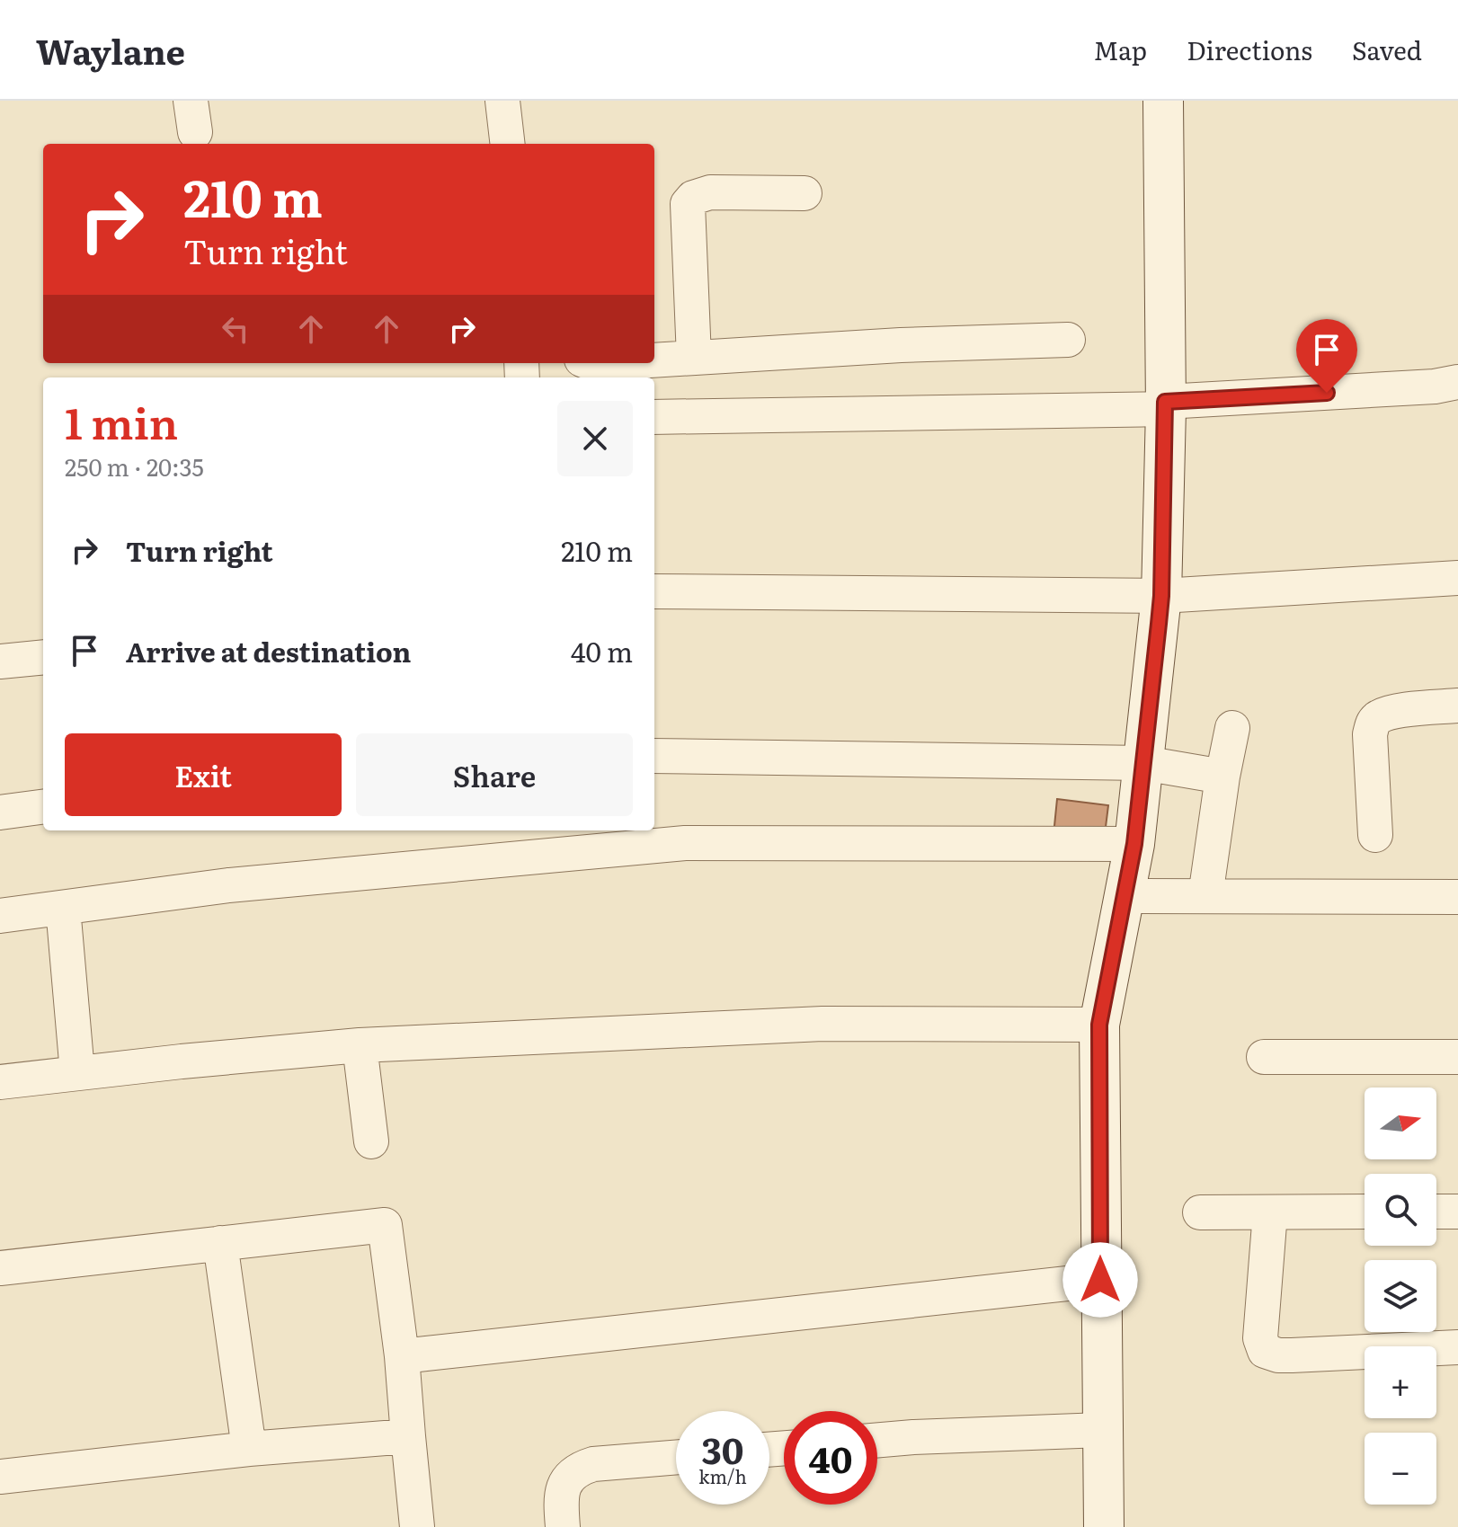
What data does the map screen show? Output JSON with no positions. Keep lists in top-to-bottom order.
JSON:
{
  "north": "right",
  "page": {
    "header": "Waylane",
    "nav": ["Map", "Directions", "Saved"],
    "turn": ["210 m", "Turn right"],
    "heading": ["1 min", "250 m · 20:35"],
    "list": [
      {
        "name": "Turn right",
        "value": "210 m"
      },
      {
        "name": "Arrive at destination",
        "value": "40 m"
      }
    ],
    "buttons": ["Exit", "Share"],
    "map_buttons": ["+", "−"],
    "speed": "30 km/h",
    "limit": "40"
  }
}
